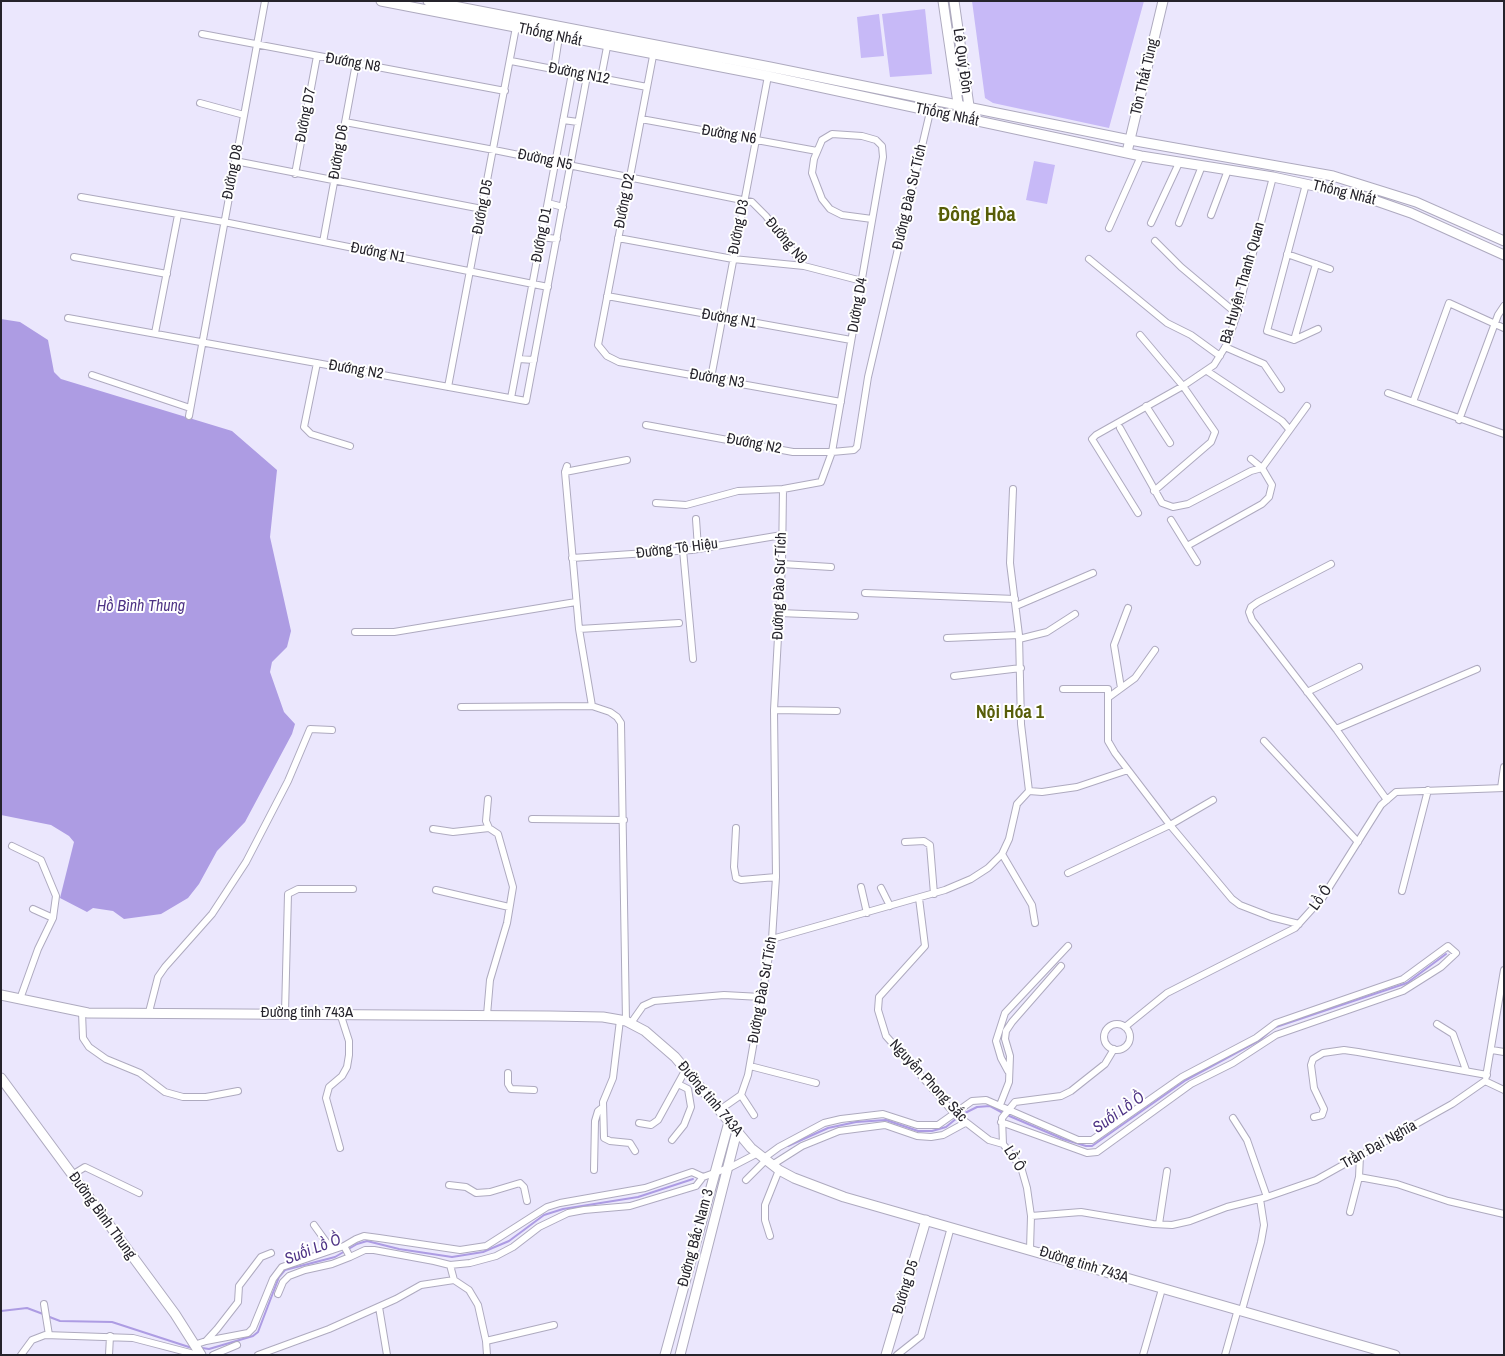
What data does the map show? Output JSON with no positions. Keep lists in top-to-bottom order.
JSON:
{
  "streets": {
    "main road": [
      "Thống Nhất",
      "Lê Quý Đôn",
      "Tôn Thất Tùng",
      "Đường tỉnh 743A",
      "Đường Bình Thung",
      "Đường Bắc Nam 3",
      "Đường D5"
    ],
    "street": [
      "Đướng N8",
      "Đường N12",
      "Đường D7",
      "Đường N6",
      "Đường D6",
      "Đường N5",
      "Đường D8",
      "Đường Đào Sư Tích",
      "Đường D2",
      "Đướng D5",
      "Đường D3",
      "Đướng D1",
      "Đường N9",
      "Đướng N1",
      "Bà Huyện Thanh Quan",
      "Dường D4",
      "Đường N1",
      "Đướng N2",
      "Đường N3",
      "Đường Tô Hiệu",
      "Lồ Ô",
      "Nguyễn Phong Sắc",
      "Trần Đại Nghĩa"
    ]
  },
  "crossings": [
    ["Thống Nhất", "Lê Quý Đôn"],
    ["Thống Nhất", "Tôn Thất Tùng"],
    ["Thống Nhất", "Đường Đào Sư Tích"],
    ["Thống Nhất", "Đường D2"],
    ["Thống Nhất", "Đướng D5"],
    ["Thống Nhất", "Đường D3"],
    ["Thống Nhất", "Bà Huyện Thanh Quan"],
    ["Đướng N8", "Đường D7"],
    ["Đướng N8", "Đường D6"],
    ["Đướng N8", "Đường D8"],
    ["Đướng N8", "Đướng D5"],
    ["Đường N12", "Đường D2"],
    ["Đường N12", "Đướng D5"],
    ["Đường N12", "Đướng D1"],
    ["Đường N6", "Đường D2"],
    ["Đường N6", "Đường D3"],
    ["Đường N6", "Dường D4"],
    ["Đường D6", "Đường N5"],
    ["Đường D6", "Đướng N1"],
    ["Đường N5", "Đường D2"],
    ["Đường N5", "Đướng D5"],
    ["Đường N5", "Đường D3"],
    ["Đường N5", "Đướng D1"],
    ["Đường N5", "Đường N9"],
    ["Đường D8", "Đướng N1"],
    ["Đường D8", "Đướng N2"],
    ["Đường Đào Sư Tích", "Dường D4"],
    ["Đường Đào Sư Tích", "Đướng N2"],
    ["Đường Đào Sư Tích", "Đường Tô Hiệu"],
    ["Đường D2", "Đường N1"],
    ["Đường D2", "Đường N3"],
    ["Đướng D5", "Đướng N1"],
    ["Đướng D5", "Đướng N2"],
    ["Đường D3", "Đường N9"],
    ["Đường D3", "Đường N1"],
    ["Đường D3", "Đường N3"],
    ["Đướng D1", "Đướng N1"],
    ["Đướng D1", "Đướng N2"],
    ["Đường N9", "Dường D4"],
    ["Dường D4", "Đường N1"],
    ["Dường D4", "Đướng N2"],
    ["Dường D4", "Đường N3"],
    ["Lồ Ô", "Đường tỉnh 743A"],
    ["Lồ Ô", "Nguyễn Phong Sắc"],
    ["Lồ Ô", "Trần Đại Nghĩa"],
    ["Đường tỉnh 743A", "Đường Bắc Nam 3"],
    ["Đường tỉnh 743A", "Đường D5"]
  ],
  "districts": ["Đông Hòa", "Nội Hóa 1"],
  "water": ["Hồ Bình Thung", "Suối Lồ Ồ"]
}
